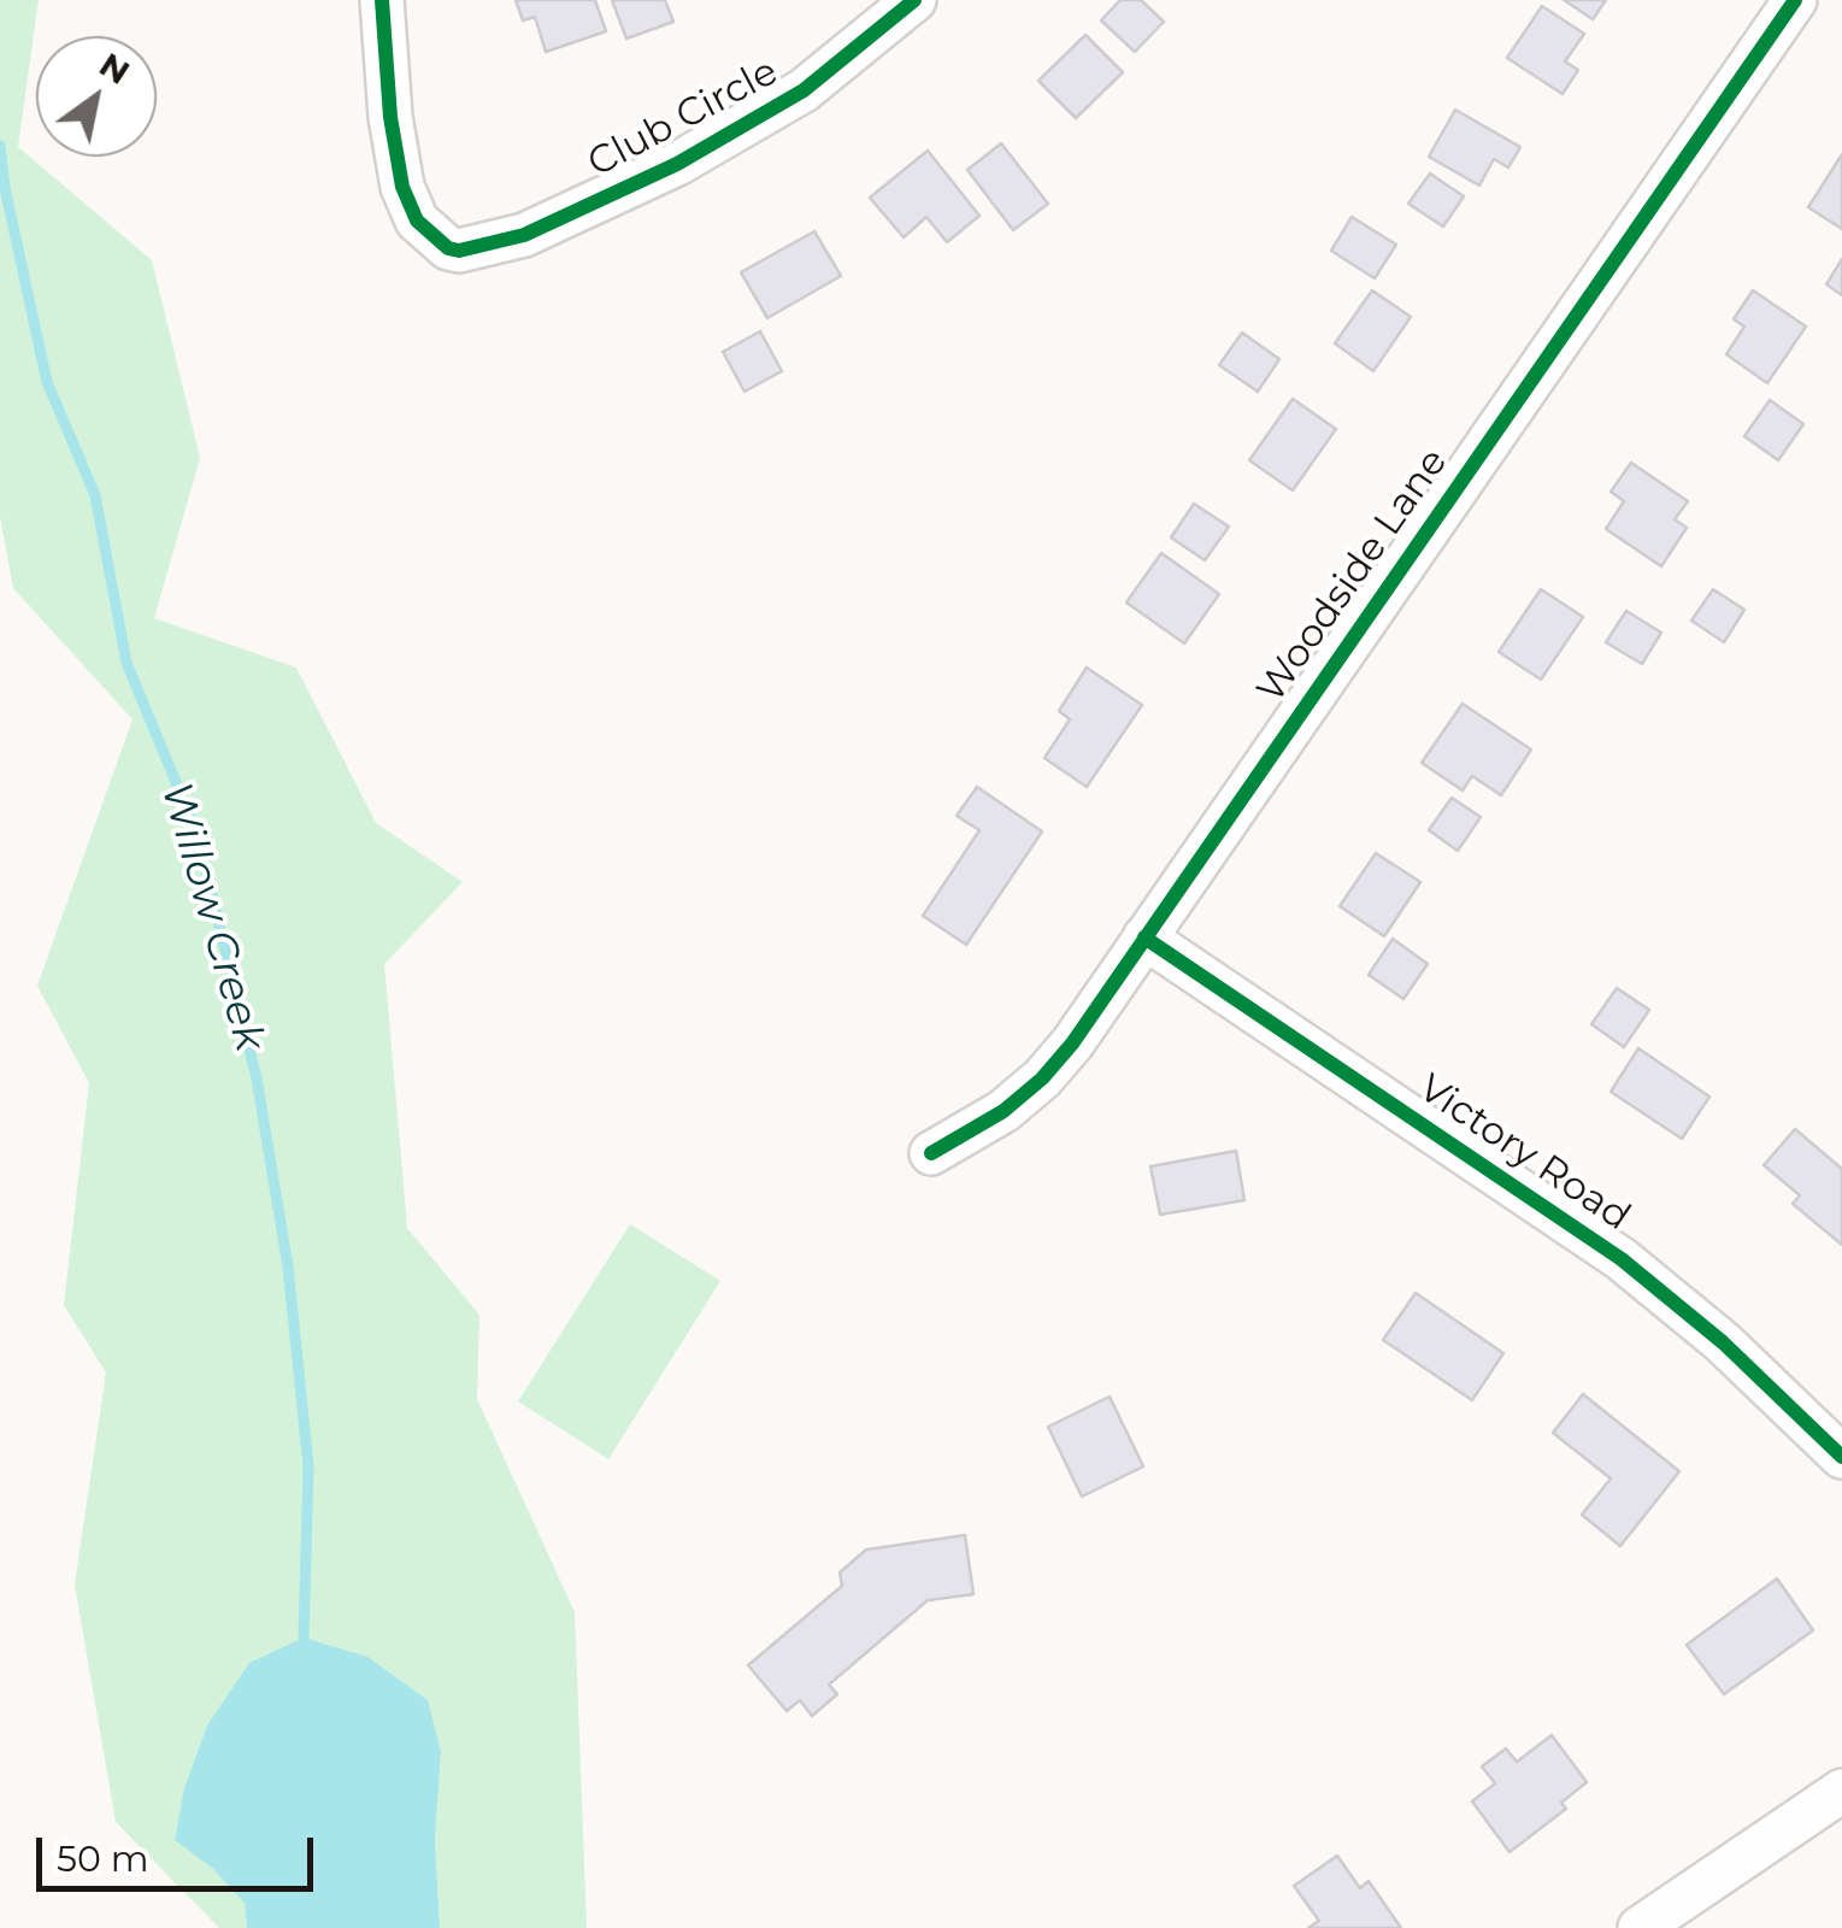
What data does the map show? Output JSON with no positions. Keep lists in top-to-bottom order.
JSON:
{
  "streets": {
    "street": ["Club Circle", "Woodside Lane", "Victory Road"]
  },
  "crossings": [
    ["Woodside Lane", "Victory Road"]
  ],
  "water": ["Willow Creek"],
  "scale_bar": "50 m",
  "north": "top right"
}
